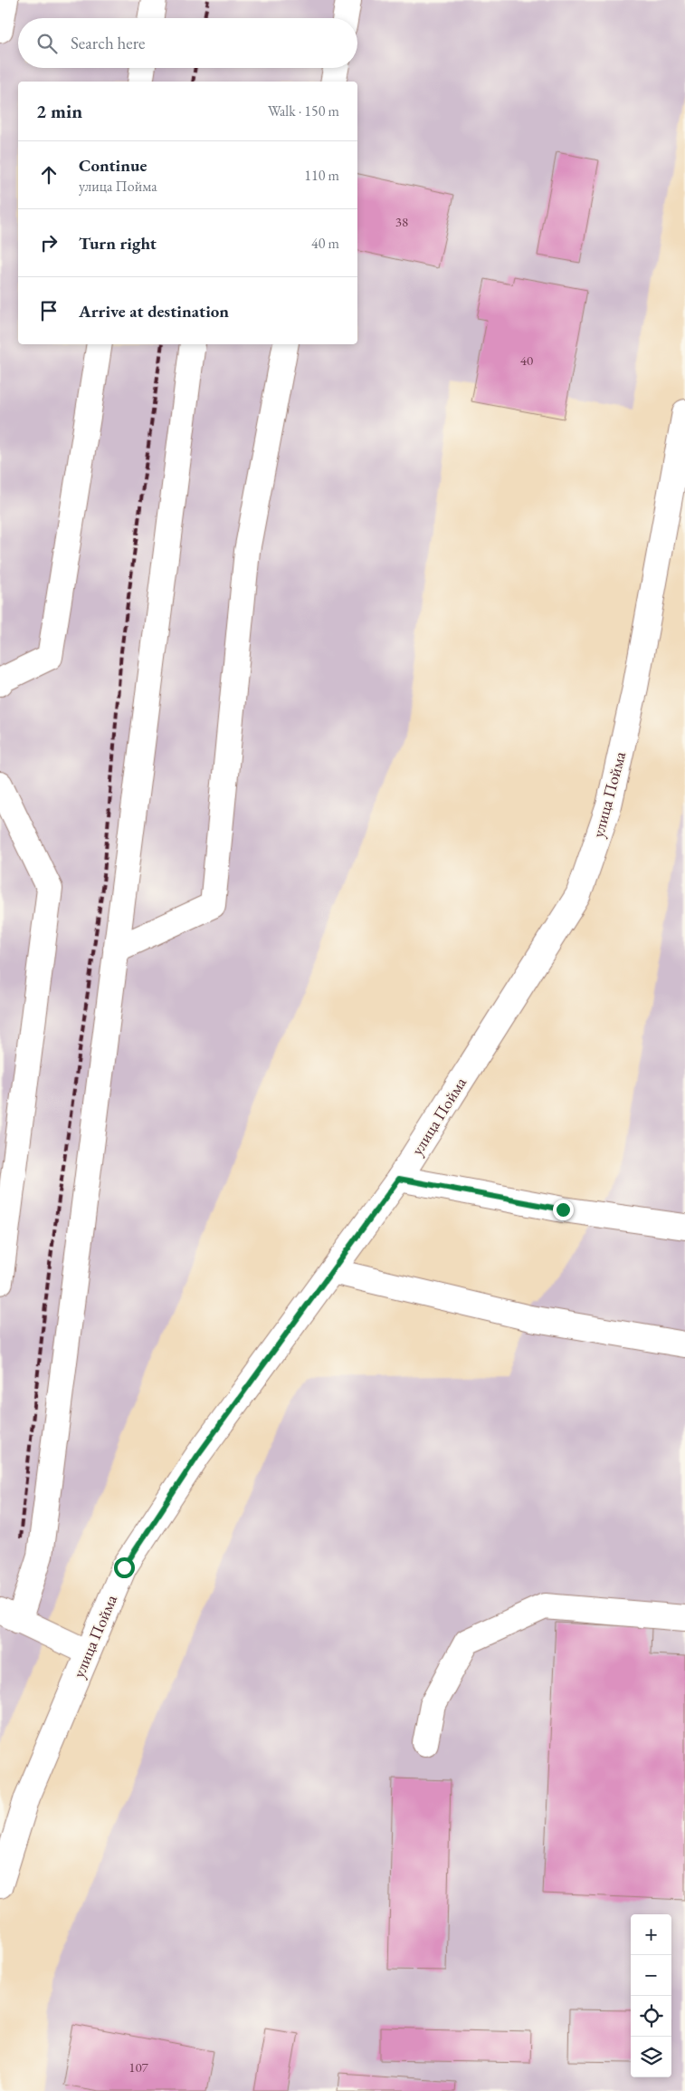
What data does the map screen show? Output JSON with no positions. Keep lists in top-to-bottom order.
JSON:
{
  "streets": {
    "main road": ["улица Пойма"]
  },
  "house_numbers": ["38", "40", "107"],
  "page": {
    "search": "Search here",
    "heading": ["2 min", "Walk · 150 m"],
    "list": [
      ["Continue", "улица Пойма", "110 m"],
      ["Turn right", "40 m"],
      "Arrive at destination"
    ],
    "map_buttons": ["+", "−"]
  }
}
